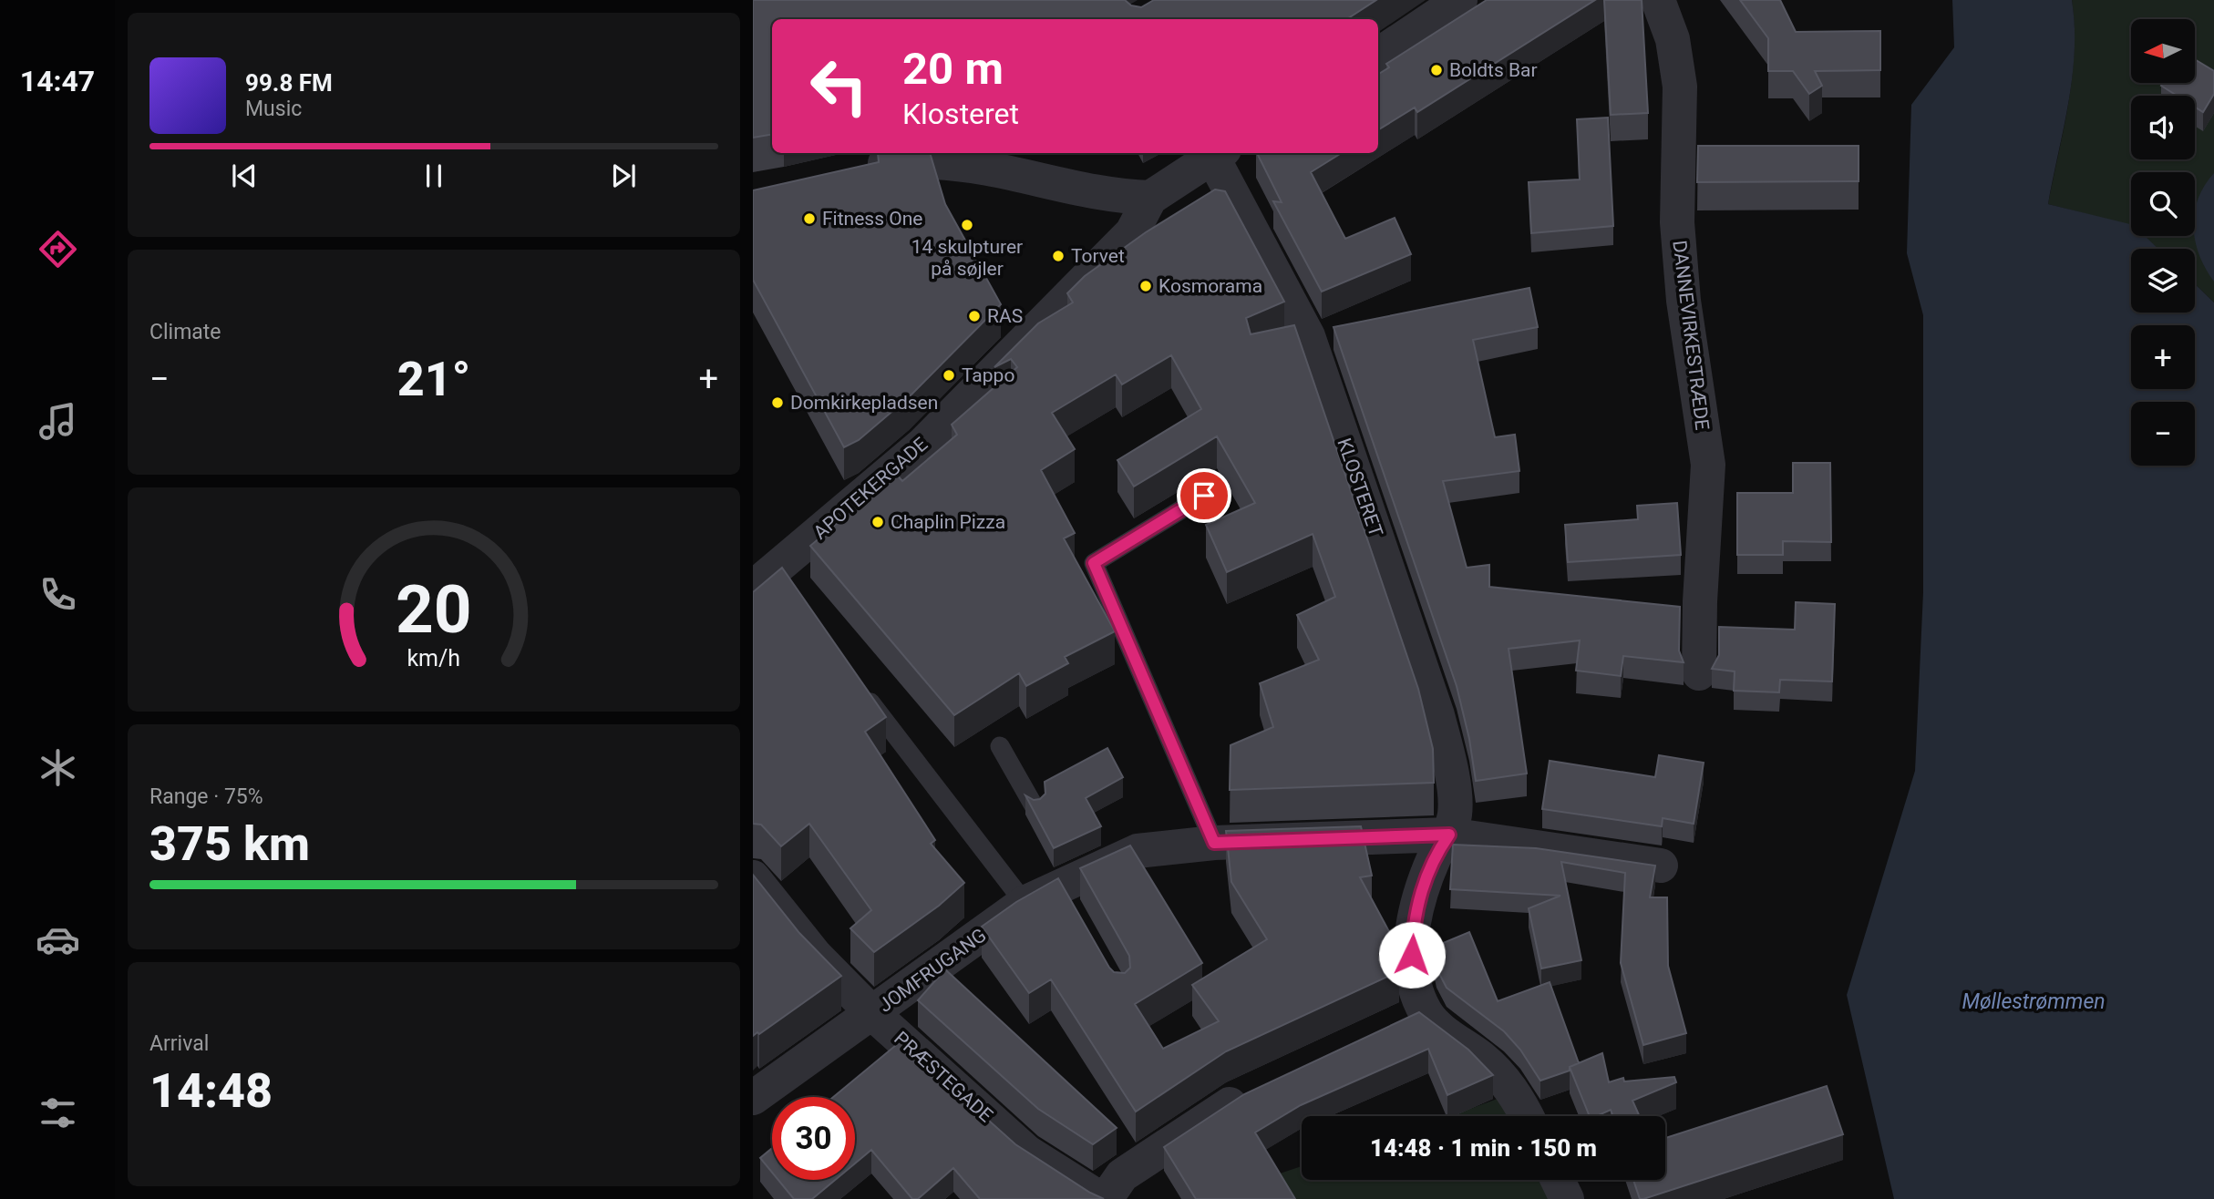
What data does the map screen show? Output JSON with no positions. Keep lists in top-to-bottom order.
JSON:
{
  "streets": {
    "street": [
      "DANNEVIRKESTRÆDE",
      "KLOSTERET",
      "APOTEKERGADE",
      "JOMFRUGANG",
      "PRÆSTEGADE"
    ]
  },
  "crossings": [
    ["KLOSTERET", "JOMFRUGANG"],
    ["JOMFRUGANG", "PRÆSTEGADE"]
  ],
  "water": ["Møllestrømmen"],
  "places": [
    "Boldts Bar",
    "Fitness One",
    "14 skulpturer på søjler",
    "Torvet",
    "Kosmorama",
    "RAS",
    "Tappo",
    "Domkirkepladsen",
    "Chaplin Pizza"
  ],
  "north": "left",
  "page": {
    "tabs": "14:47",
    "map_buttons": ["+", "−"],
    "turn": ["20 m", "Klosteret"],
    "song": ["99.8 FM", "Music"],
    "tile": [
      "Climate",
      ["Range · 75%", "375 km"],
      ["Arrival", "14:48"]
    ],
    "heat": ["−", "21°", "+"],
    "limit": "30",
    "trip": "14:48 · 1 min · 150 m",
    "gauge": ["20", "km/h"]
  }
}
